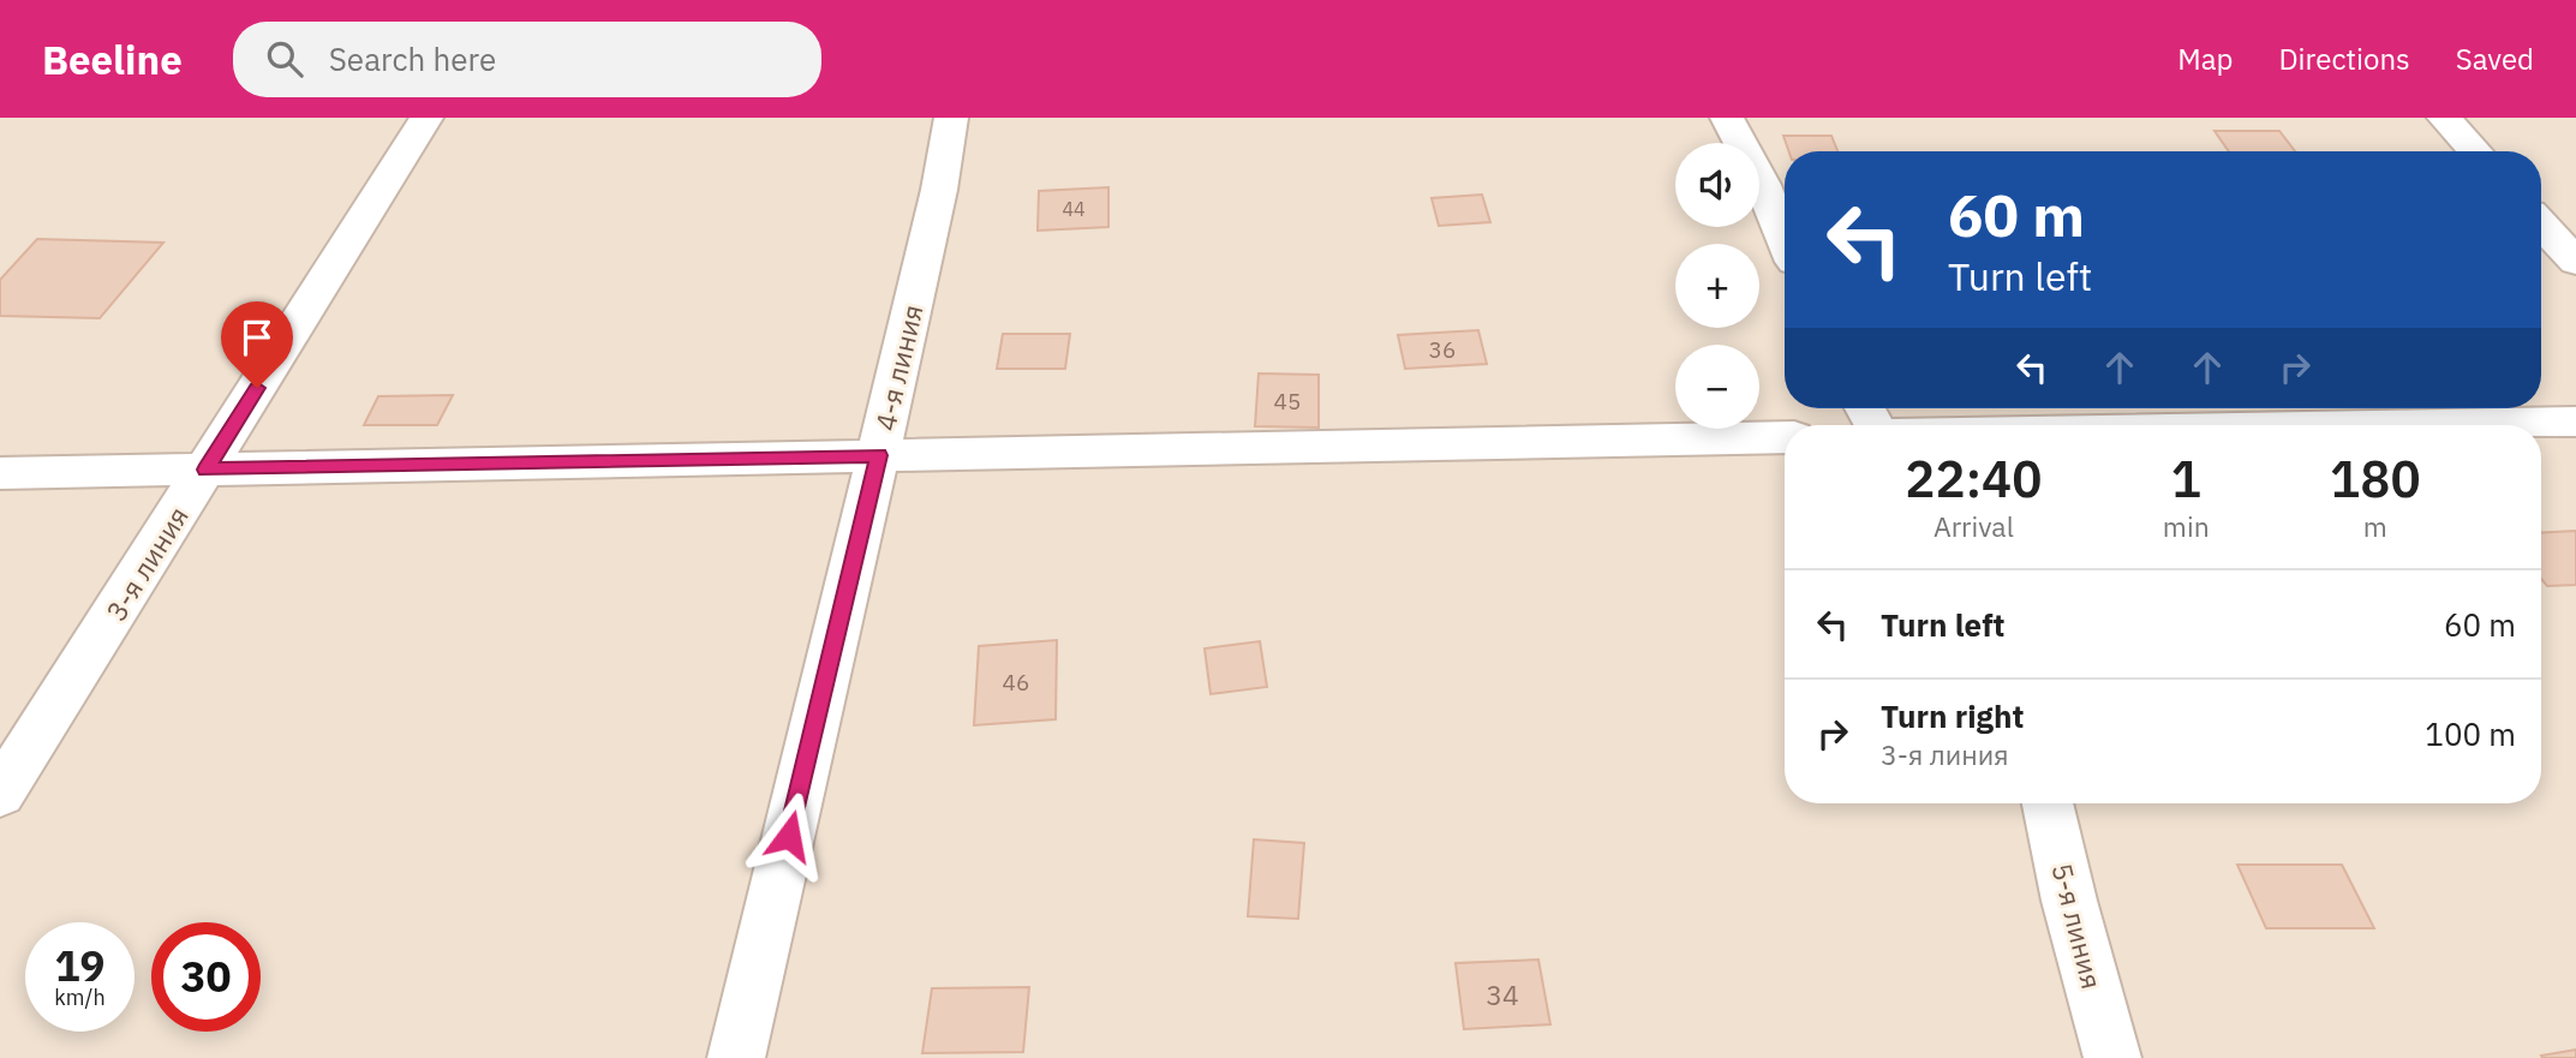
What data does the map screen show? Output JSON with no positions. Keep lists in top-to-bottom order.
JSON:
{
  "streets": {
    "street": ["4-я линия", "3-я линия", "5-я линия"]
  },
  "house_numbers": [
    "44",
    "36",
    "45",
    "46",
    "34"
  ],
  "page": {
    "header": "Beeline",
    "search": "Search here",
    "nav": ["Map", "Directions", "Saved"],
    "map_buttons": ["+", "−"],
    "turn": ["60 m", "Turn left"],
    "eta": [
      "22:40",
      "Arrival",
      "1",
      "min",
      "180",
      "m"
    ],
    "list": [
      {
        "name": "Turn left",
        "value": "60 m"
      },
      {
        "name": "Turn right",
        "note": "3-я линия",
        "value": "100 m"
      }
    ],
    "speed": "19 km/h",
    "limit": "30"
  }
}
